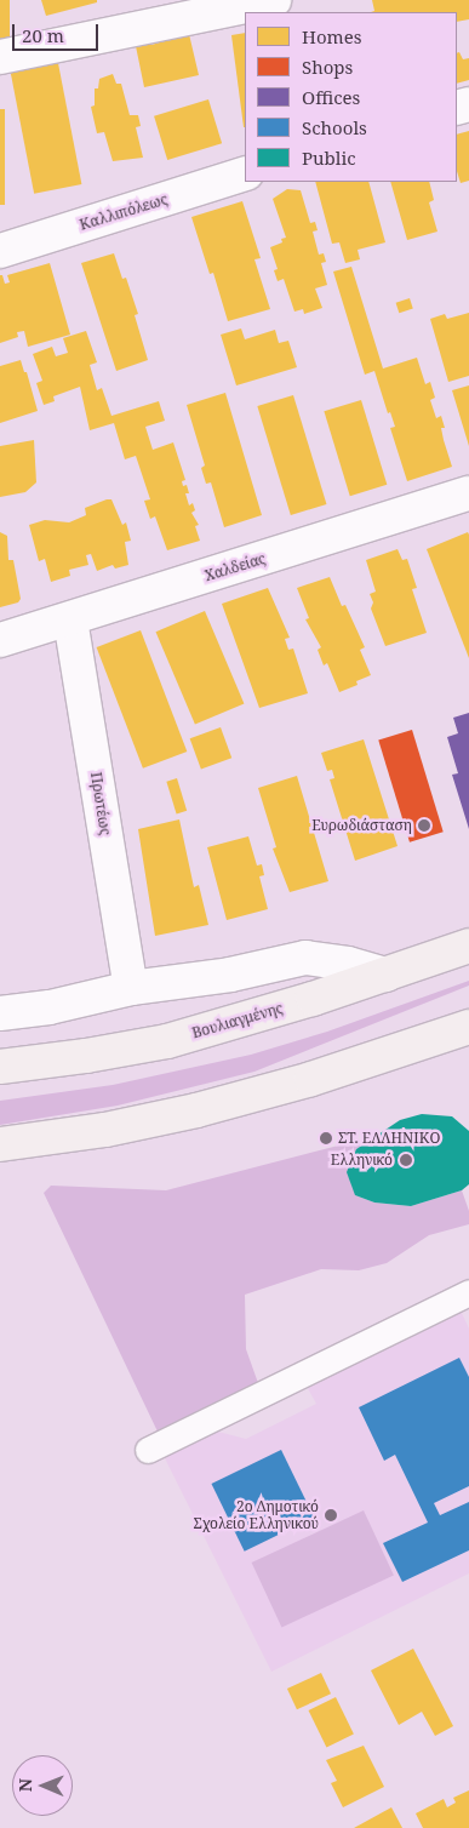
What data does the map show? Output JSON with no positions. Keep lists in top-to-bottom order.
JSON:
{
  "streets": {
    "main road": ["Βουλιαγμένης"],
    "street": ["Καλλιπόλεως", "Χαλδείας", "Πρωτέως"]
  },
  "crossings": [
    ["Χαλδείας", "Πρωτέως"]
  ],
  "places": [
    "Ευρωδιάσταση",
    "ΣΤ. ΕΛΛΗΝΙΚΟ",
    "Ελληνικό",
    "2ο Δημοτικό Σχολείο Ελληνικού"
  ],
  "legend": [
    "Homes",
    "Shops",
    "Offices",
    "Schools",
    "Public"
  ],
  "scale_bar": "20 m",
  "north": "left"
}
